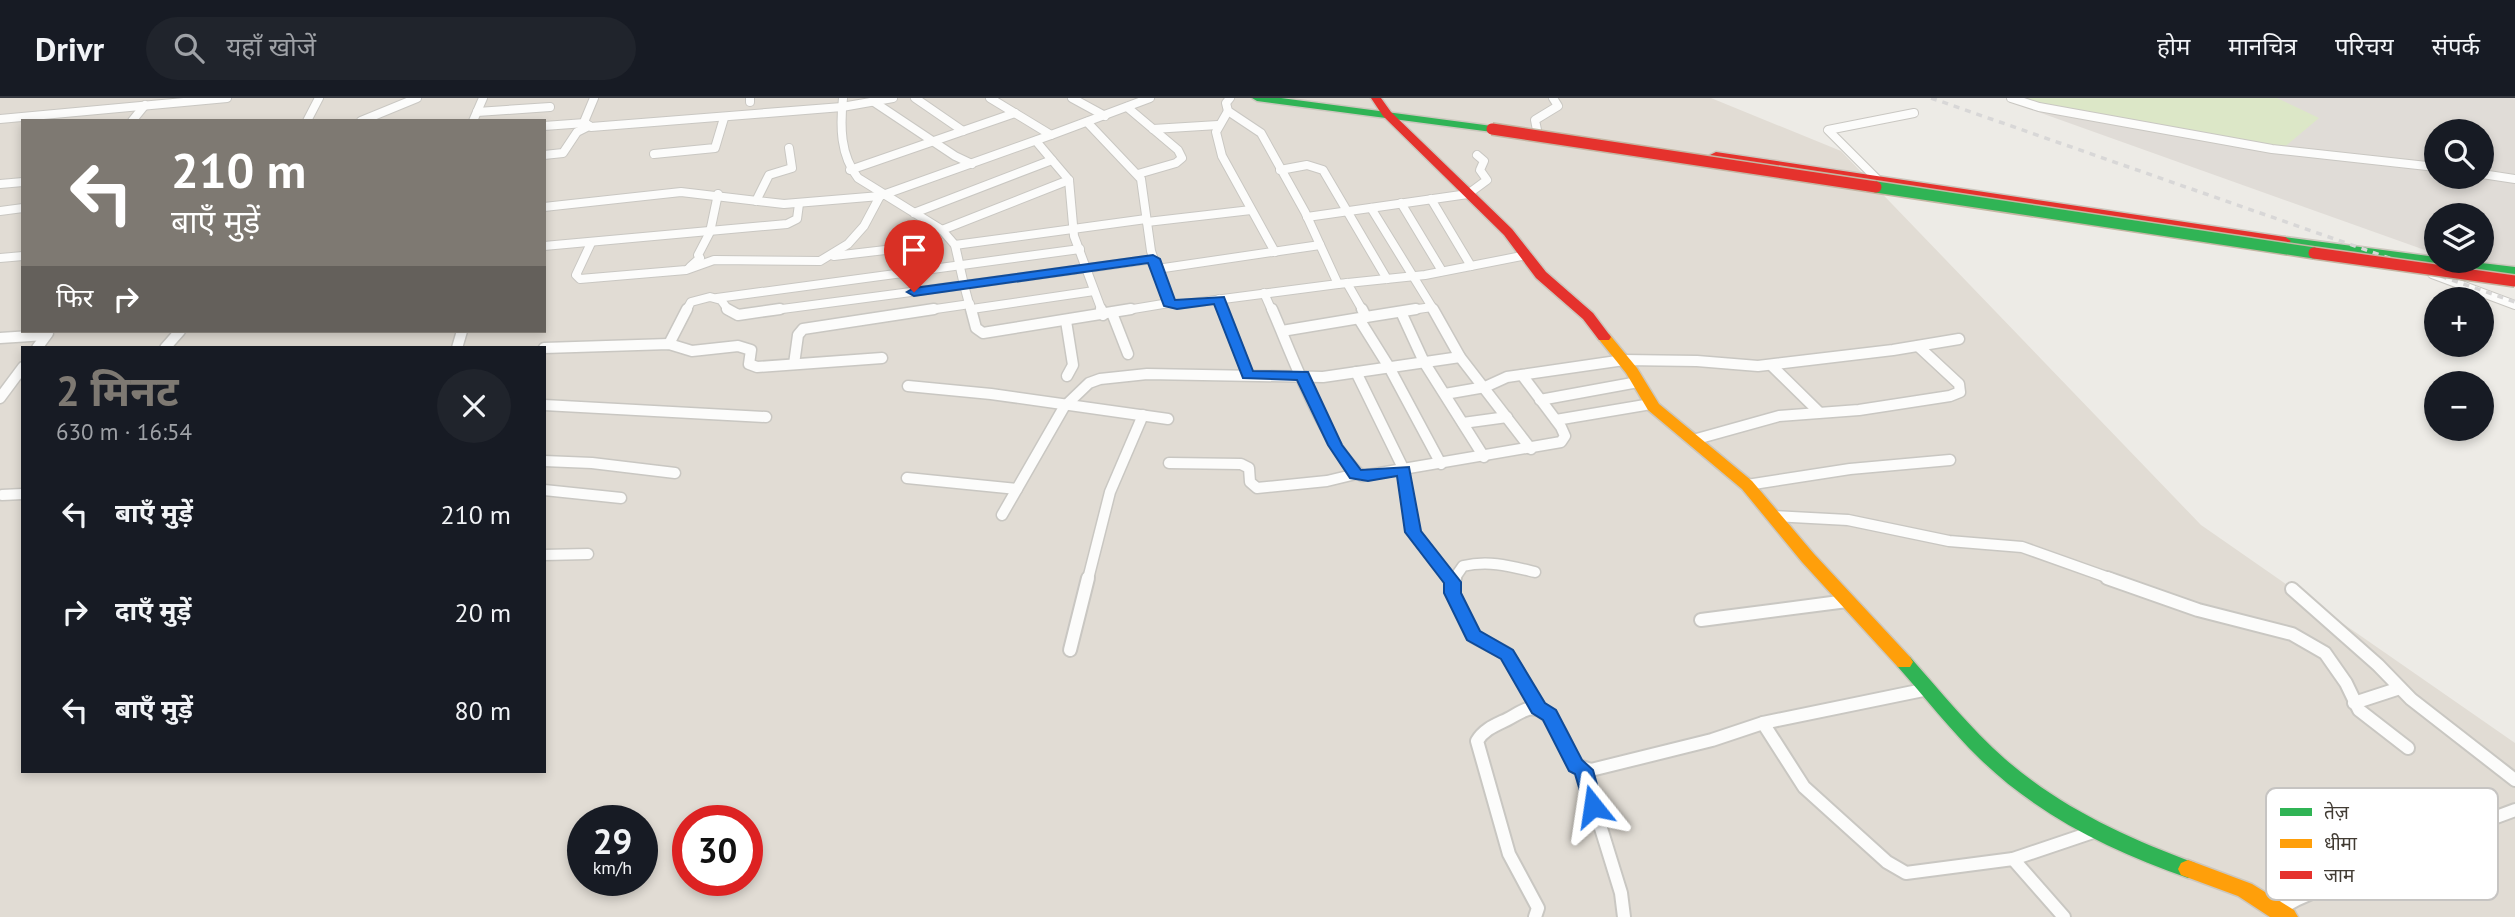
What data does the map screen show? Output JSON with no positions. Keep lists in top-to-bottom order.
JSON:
{
  "legend": ["तेज़", "धीमा", "जाम"],
  "page": {
    "header": "Drivr",
    "search": "यहाँ खोजें",
    "nav": [
      "होम",
      "मानचित्र",
      "परिचय",
      "संपर्क"
    ],
    "map_buttons": ["+", "−"],
    "turn": ["210 m", "बाएँ मुड़ें"],
    "then": "फिर",
    "heading": ["2 मिनट", "630 m · 16:54"],
    "list": [
      {
        "name": "बाएँ मुड़ें",
        "value": "210 m"
      },
      {
        "name": "दाएँ मुड़ें",
        "value": "20 m"
      },
      {
        "name": "बाएँ मुड़ें",
        "value": "80 m"
      }
    ],
    "speed": "29 km/h",
    "limit": "30"
  }
}
